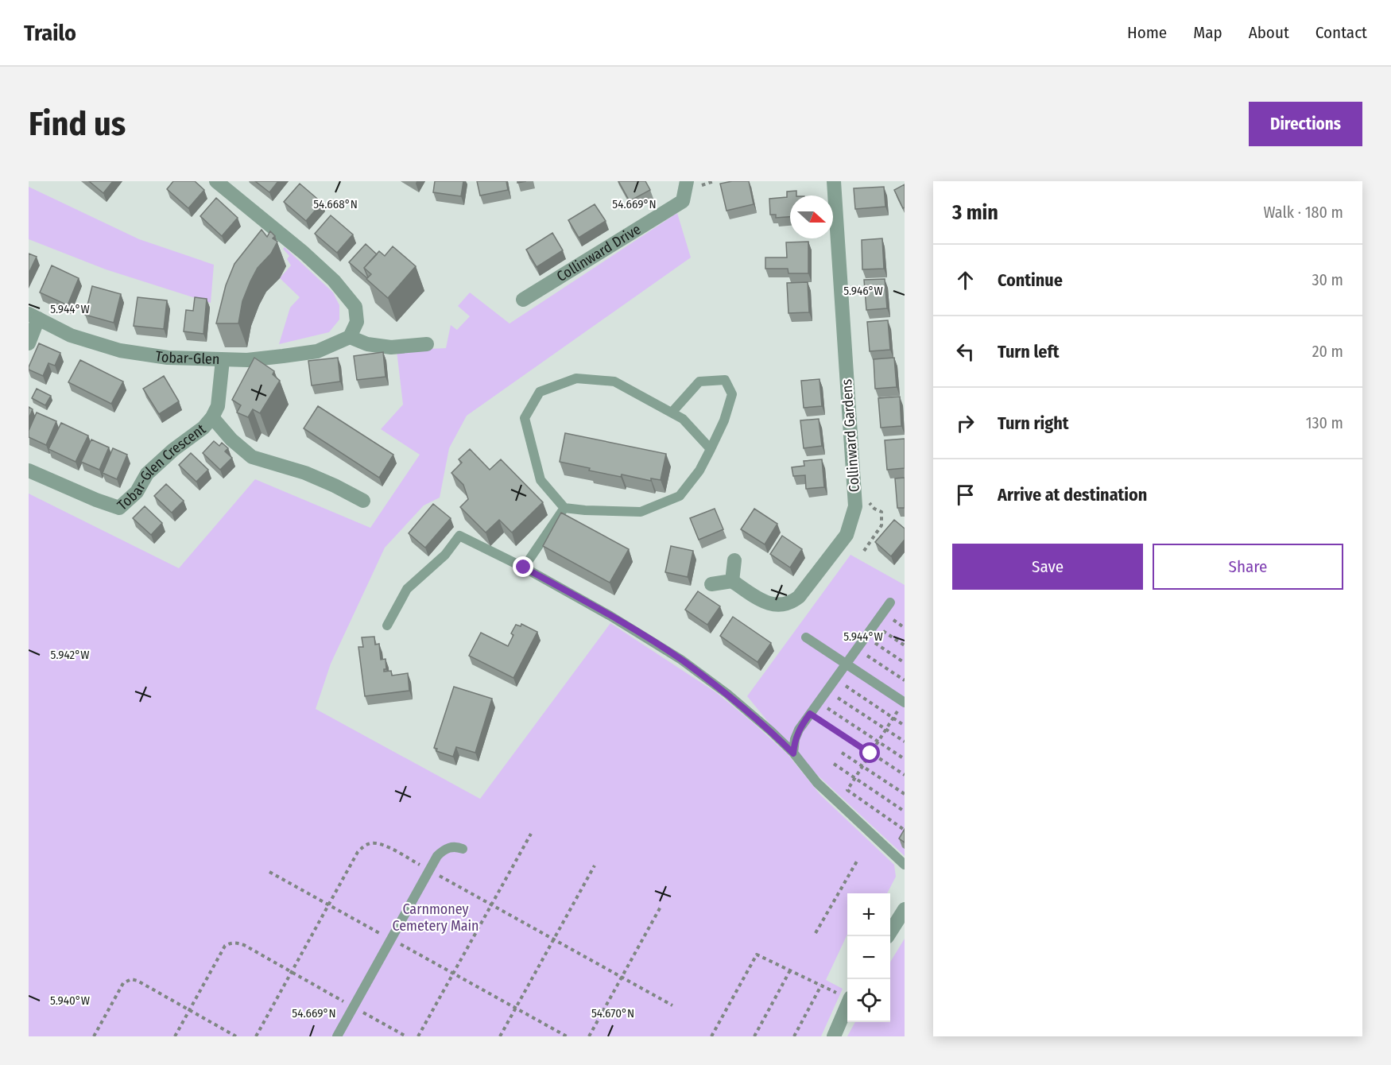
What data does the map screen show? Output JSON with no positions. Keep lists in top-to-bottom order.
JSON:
{
  "streets": {
    "street": [
      "Collinward Drive",
      "Tobar-Glen",
      "Collinward Gardens",
      "Tobar-Glen Crescent"
    ]
  },
  "crossings": [
    ["Tobar-Glen", "Tobar-Glen Crescent"]
  ],
  "parks": ["Carnmoney Cemetery Main"],
  "north": "right",
  "page": {
    "header": "Trailo",
    "nav": [
      "Home",
      "Map",
      "About",
      "Contact"
    ],
    "buttons": [
      "Directions",
      ["Save", "Share"]
    ],
    "title": "Find us",
    "heading": ["3 min", "Walk · 180 m"],
    "list": [
      ["Continue", "30 m"],
      ["Turn left", "20 m"],
      ["Turn right", "130 m"],
      "Arrive at destination"
    ],
    "map_buttons": ["+", "−"]
  },
  "coordinates": [
    "54.668°N",
    "54.669°N",
    "5.946°W",
    "5.944°W",
    "5.942°W",
    "5.940°W",
    "54.670°N"
  ]
}
